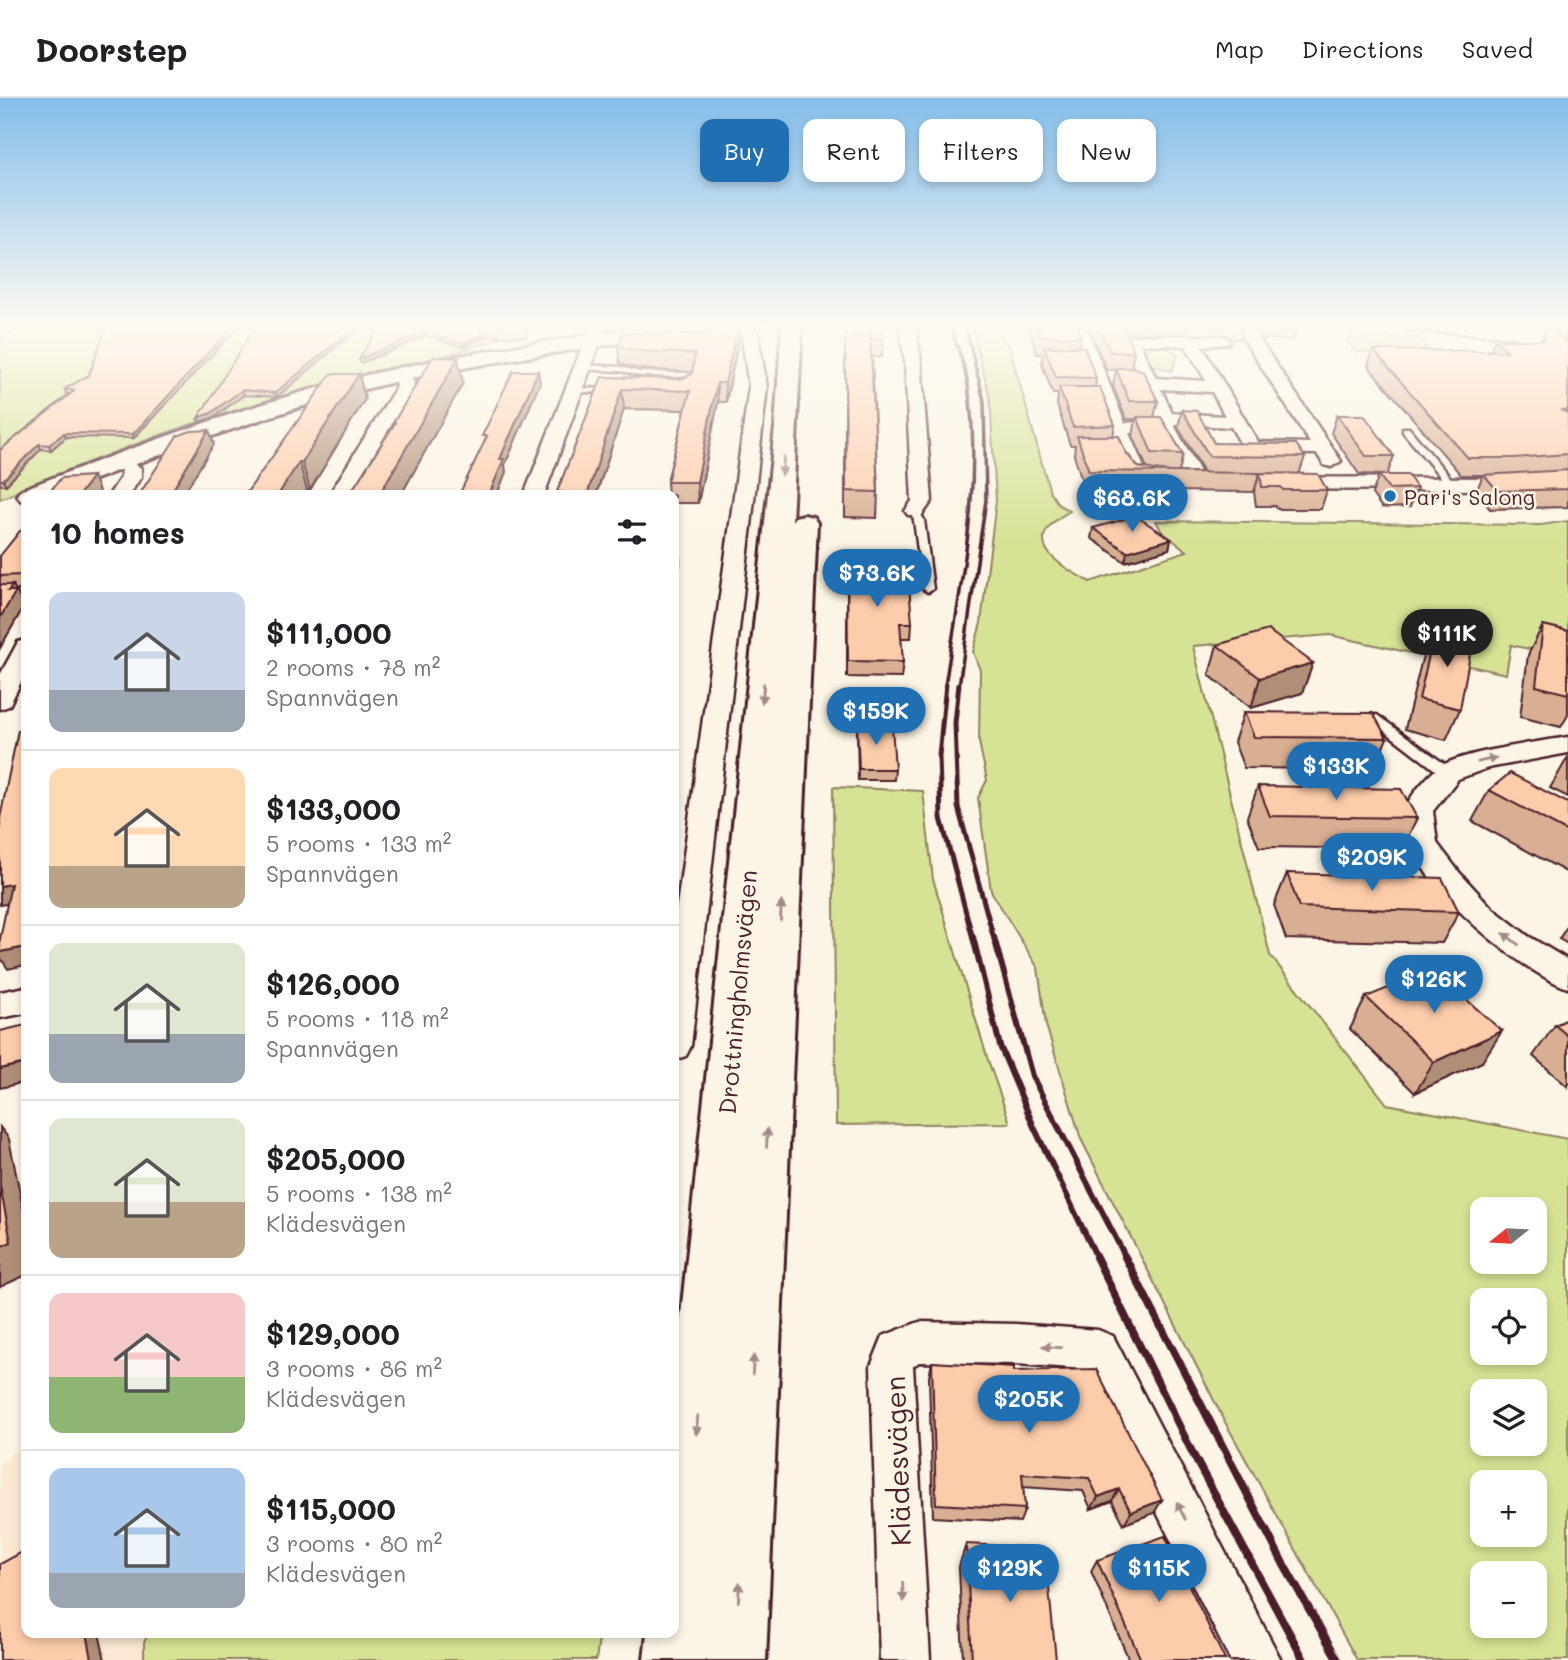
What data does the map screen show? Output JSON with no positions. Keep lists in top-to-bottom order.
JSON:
{
  "streets": {
    "main road": ["Drottningholmsvägen"],
    "street": ["Klädesvägen"]
  },
  "places": ["Pari's Salong"],
  "north": "left",
  "page": {
    "header": "Doorstep",
    "nav": ["Map", "Directions", "Saved"],
    "chip": [
      "Buy",
      "Rent",
      "Filters",
      "New"
    ],
    "price": [
      "$68.6K",
      "$73.6K",
      "$111K",
      "$159K",
      "$133K",
      "$209K",
      "$126K",
      "$205K",
      "$129K",
      "$115K"
    ],
    "heading": "10 homes",
    "list": [
      {
        "name": "$111,000",
        "note": "2 rooms · 78 m² · Spannvägen"
      },
      {
        "name": "$133,000",
        "note": "5 rooms · 133 m² · Spannvägen"
      },
      {
        "name": "$126,000",
        "note": "5 rooms · 118 m² · Spannvägen"
      },
      {
        "name": "$205,000",
        "note": "5 rooms · 138 m² · Klädesvägen"
      },
      {
        "name": "$129,000",
        "note": "3 rooms · 86 m² · Klädesvägen"
      },
      {
        "name": "$115,000",
        "note": "3 rooms · 80 m² · Klädesvägen"
      }
    ],
    "map_buttons": ["+", "−"]
  }
}
